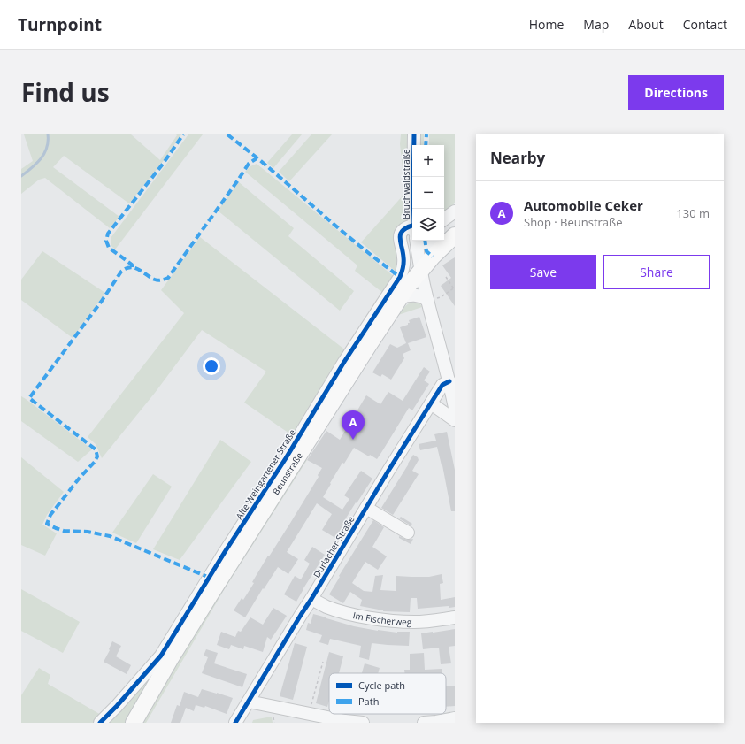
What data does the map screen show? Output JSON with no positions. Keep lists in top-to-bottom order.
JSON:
{
  "streets": {
    "main road": ["Beunstraße"],
    "street": [
      "Bruchwaldstraße",
      "Alte Weingartener Straße",
      "Durlacher Straße",
      "Im Fischerweg"
    ]
  },
  "crossings": [
    ["Durlacher Straße", "Im Fischerweg"]
  ],
  "legend": ["Cycle path", "Path"],
  "page": {
    "header": "Turnpoint",
    "nav": [
      "Home",
      "Map",
      "About",
      "Contact"
    ],
    "title": "Find us",
    "buttons": [
      "Directions",
      ["Save", "Share"]
    ],
    "heading": "Nearby",
    "map_buttons": ["+", "−"],
    "list": [
      {
        "mark": "A",
        "name": "Automobile Ceker",
        "note": "Shop · Beunstraße",
        "value": "130 m"
      }
    ],
    "pins": "A"
  }
}
